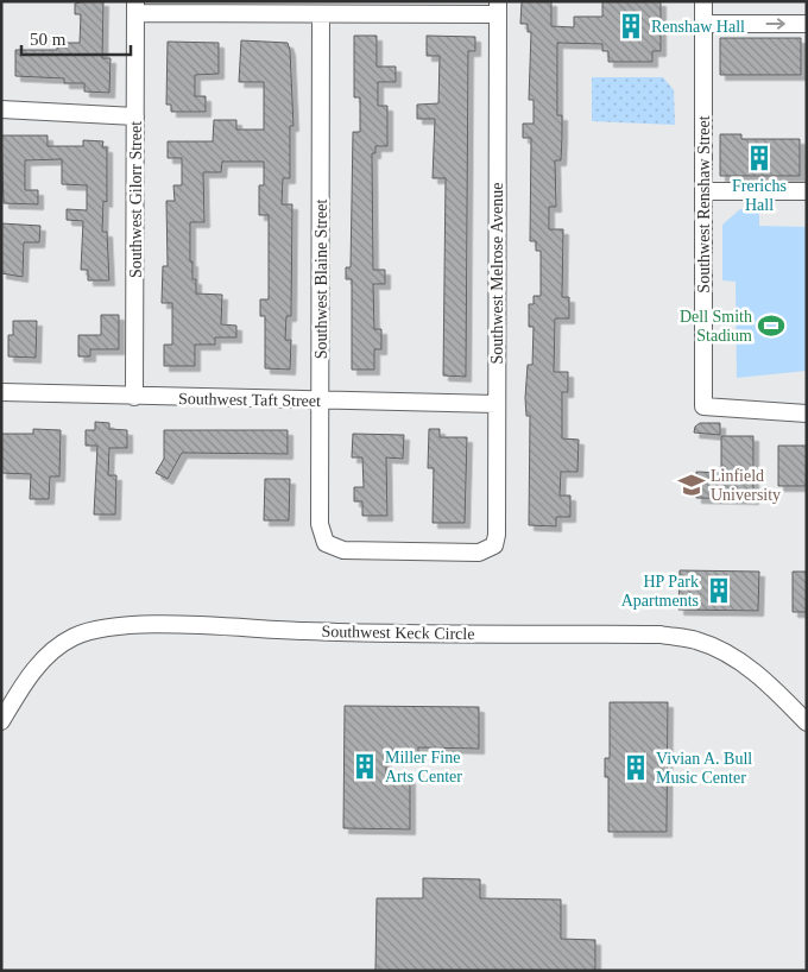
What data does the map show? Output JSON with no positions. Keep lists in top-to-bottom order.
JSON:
{
  "streets": {
    "street": [
      "Southwest Gilorr Street",
      "Southwest Renshaw Street",
      "Southwest Melrose Avenue",
      "Southwest Blaine Street",
      "Southwest Taft Street",
      "Southwest Keck Circle"
    ]
  },
  "crossings": [
    ["Southwest Gilorr Street", "Southwest Taft Street"],
    ["Southwest Melrose Avenue", "Southwest Blaine Street"],
    ["Southwest Melrose Avenue", "Southwest Taft Street"],
    ["Southwest Blaine Street", "Southwest Taft Street"]
  ],
  "places": {
    "building": [
      "Renshaw Hall",
      "Frerichs Hall",
      "HP Park Apartments",
      "Miller Fine Arts Center",
      "Vivian A. Bull Music Center"
    ],
    "sports": ["Dell Smith Stadium"],
    "school or university": ["Linfield University"]
  },
  "scale_bar": "50 m"
}
